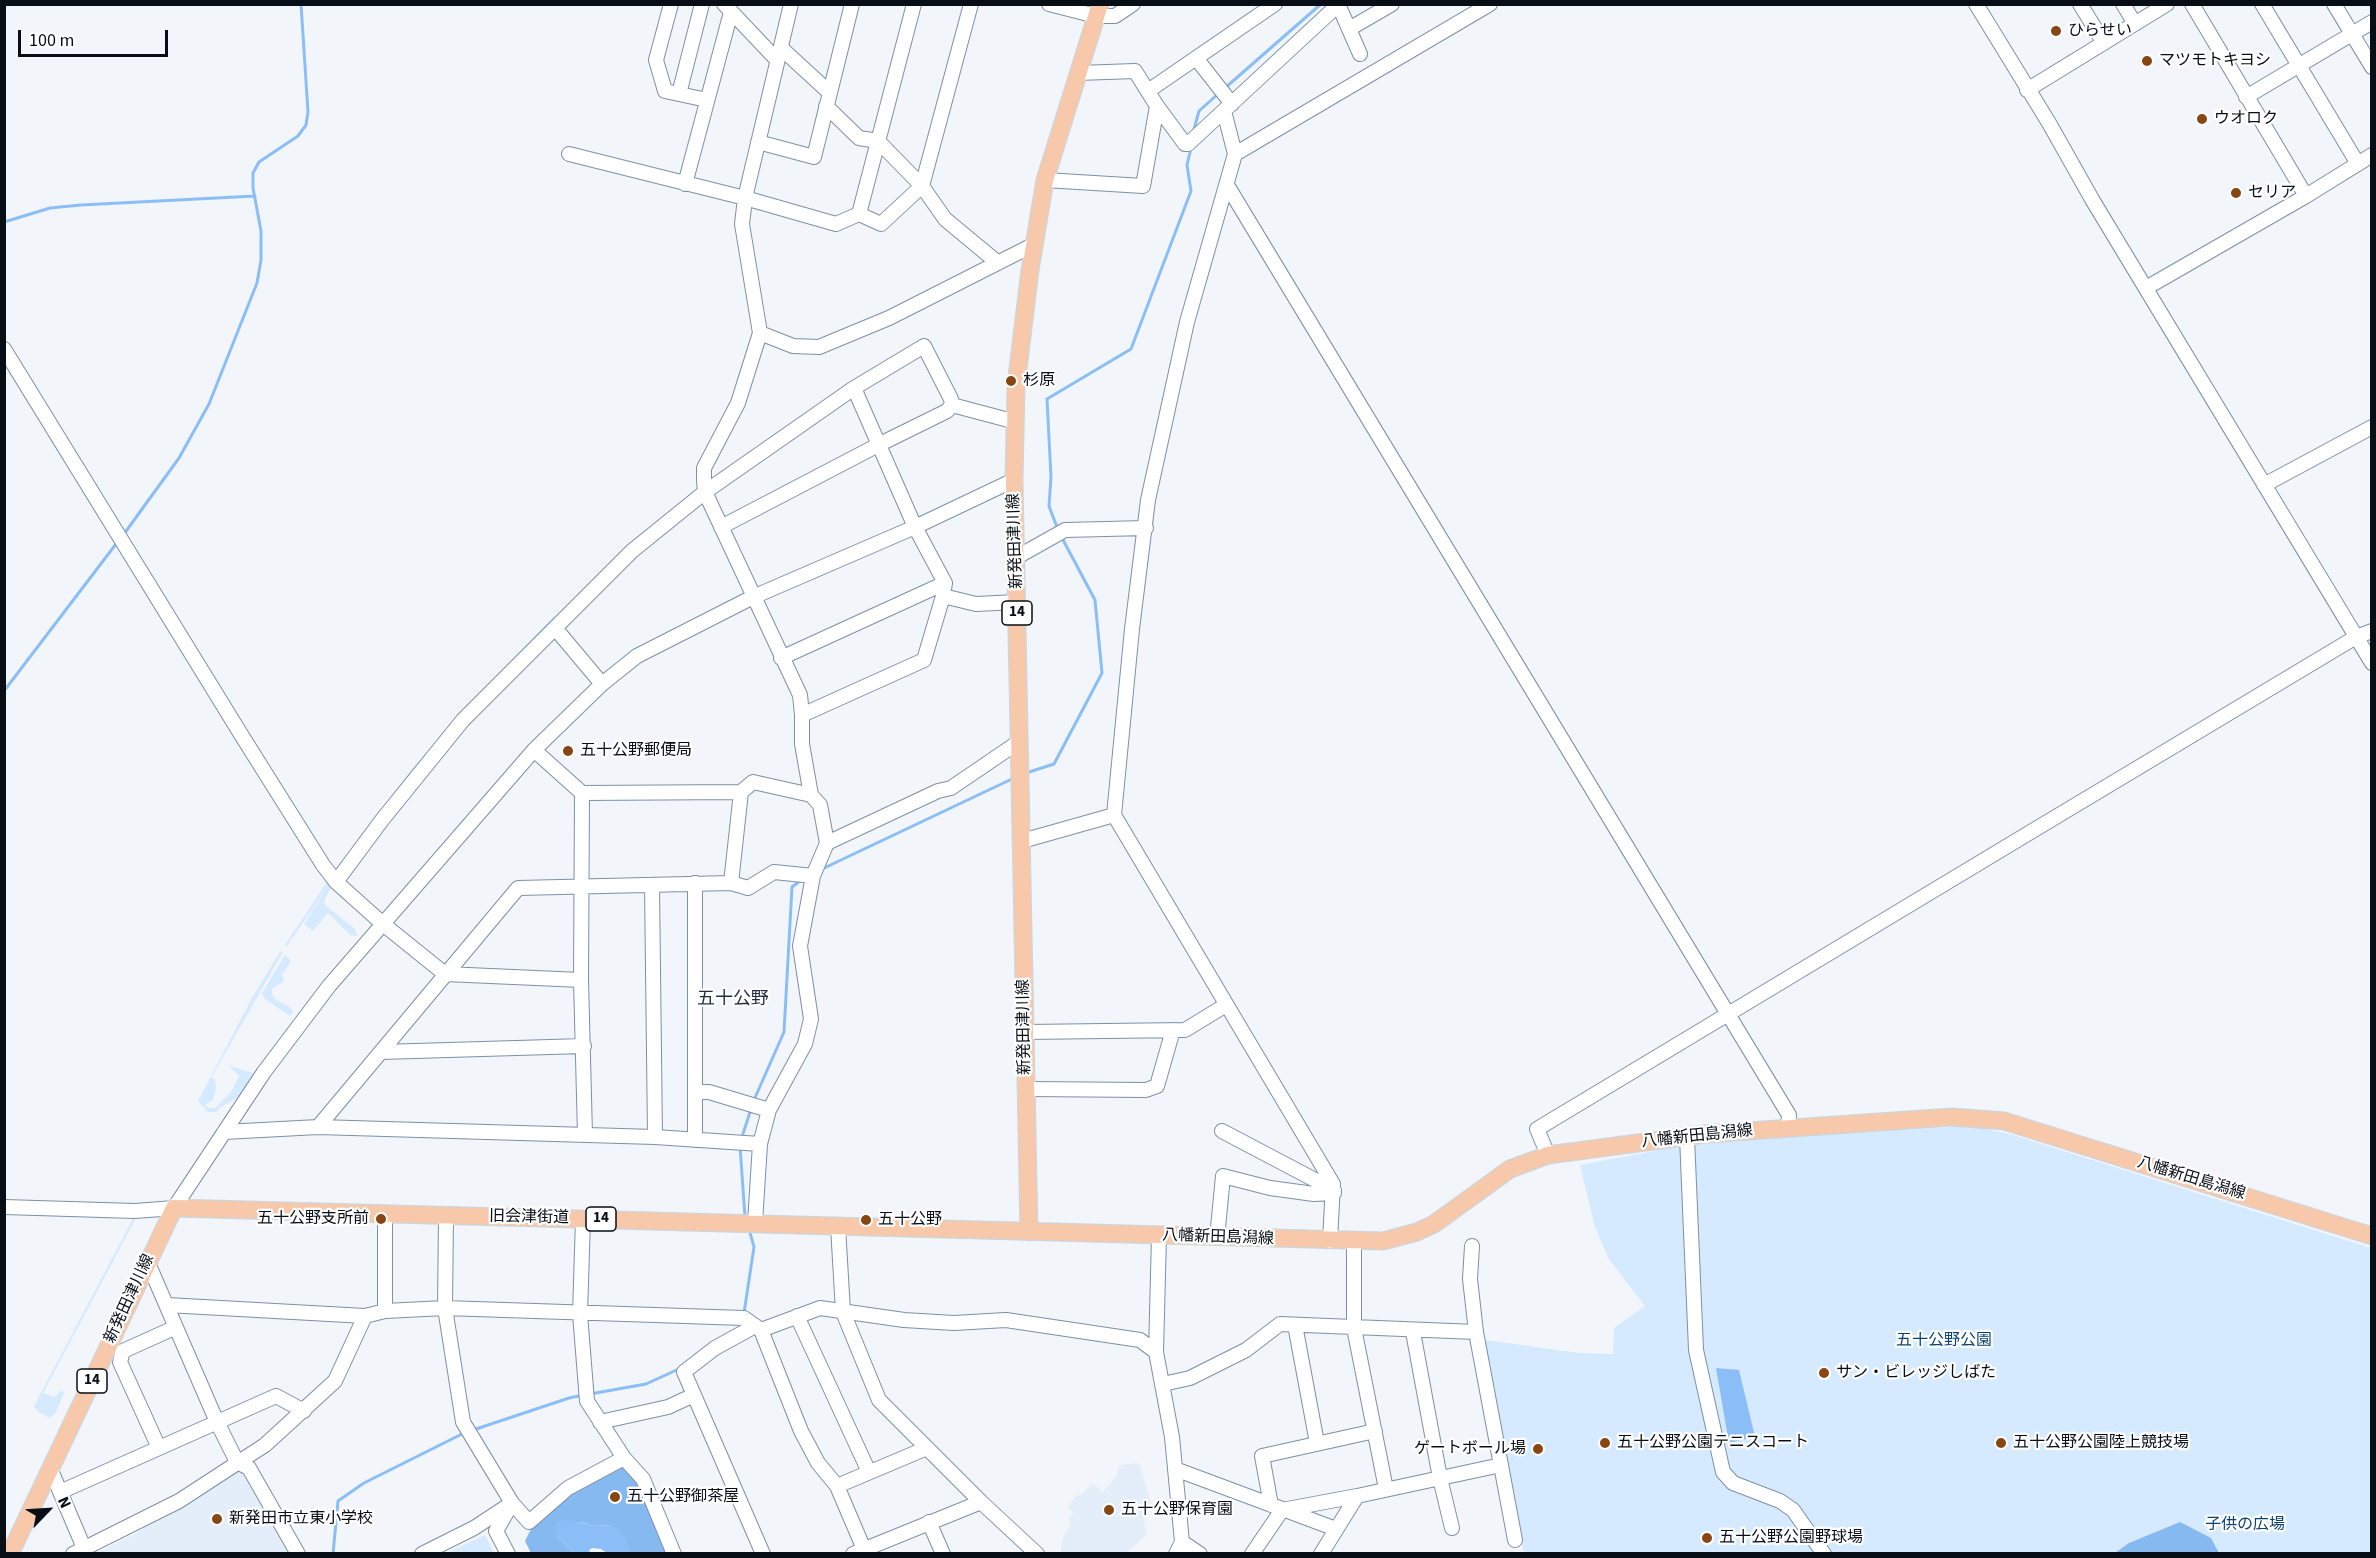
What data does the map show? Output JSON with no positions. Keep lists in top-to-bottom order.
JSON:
{
  "streets": {
    "main road": [
      "新発田津川線",
      "14",
      "八幡新田島潟線",
      "旧会津街道"
    ]
  },
  "crossings": [
    ["新発田津川線", "八幡新田島潟線"],
    ["新発田津川線", "旧会津街道"],
    ["八幡新田島潟線", "旧会津街道"]
  ],
  "districts": ["五十公野"],
  "parks": ["五十公野公園", "子供の広場"],
  "places": [
    "ひらせい",
    "マツモトキヨシ",
    "ウオロク",
    "セリア",
    "杉原",
    "五十公野郵便局",
    "五十公野支所前",
    "五十公野",
    "サン・ビレッジしばた",
    "五十公野公園テニスコート",
    "五十公野公園陸上競技場",
    "ゲートボール場",
    "五十公野御茶屋",
    "五十公野保育園",
    "新発田市立東小学校",
    "五十公野公園野球場"
  ],
  "scale_bar": "100 m",
  "north": "top right"
}
